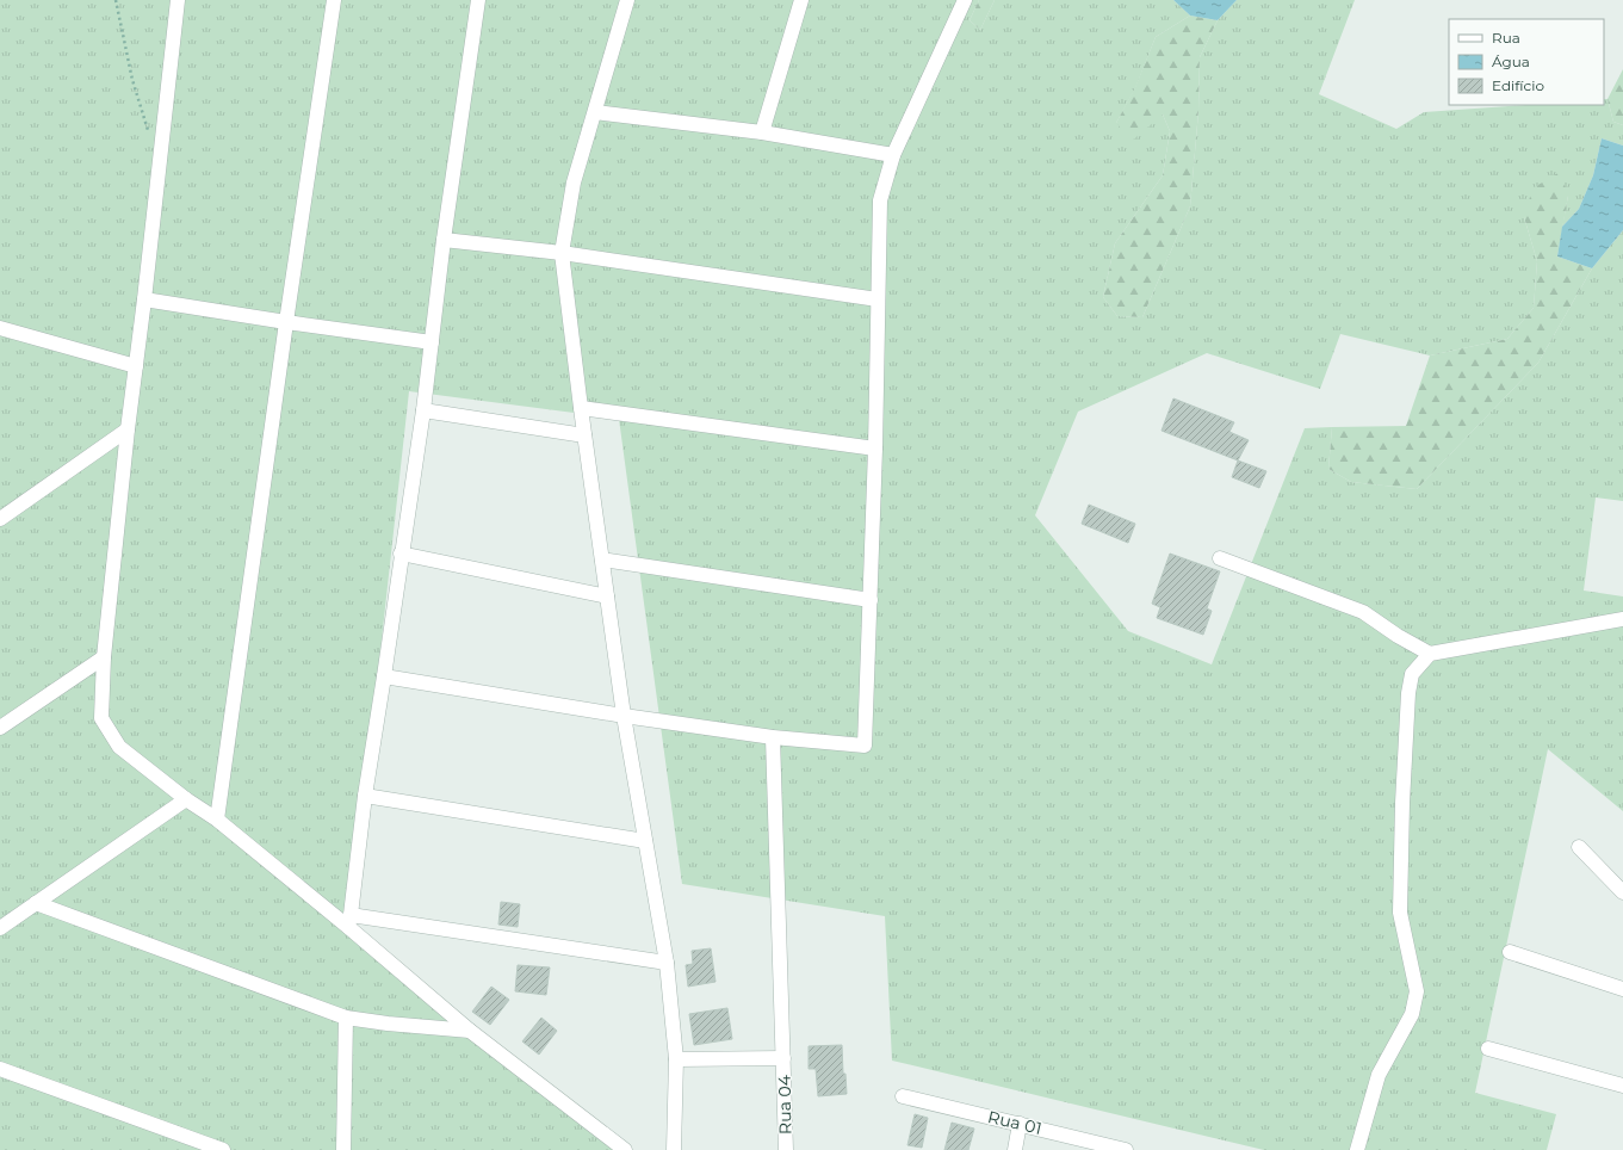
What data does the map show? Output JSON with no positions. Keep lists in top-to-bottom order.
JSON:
{
  "streets": {
    "street": ["Rua 04", "Rua 01"]
  },
  "legend": ["Rua", "Água", "Edifício"]
}
